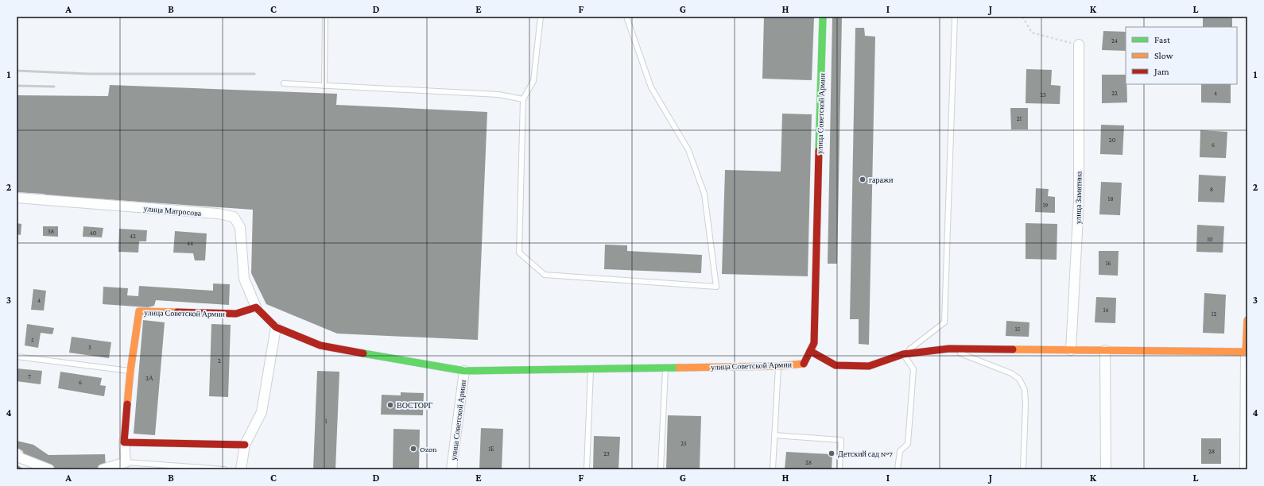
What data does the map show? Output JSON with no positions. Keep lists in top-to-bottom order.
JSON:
{
  "streets": {
    "street": ["улица Советской Армии", "улица Замятина", "улица Матросова"]
  },
  "crossings": [
    ["улица Советской Армии", "улица Матросова"]
  ],
  "places": [
    "гаражи",
    "ВОСТОРГ",
    "Ozon",
    "Детский сад №7"
  ],
  "house_numbers": [
    "24",
    "22",
    "4",
    "23",
    "21",
    "20",
    "6",
    "8",
    "18",
    "19",
    "38",
    "40",
    "42",
    "10",
    "44",
    "16",
    "4",
    "14",
    "12",
    "15",
    "5",
    "3",
    "2",
    "7",
    "2А",
    "6",
    "1",
    "25",
    "1Б",
    "28",
    "23",
    "28"
  ],
  "legend": ["Fast", "Slow", "Jam"],
  "grid": {
    "columns": [
      "A",
      "B",
      "C",
      "D",
      "E",
      "F",
      "G",
      "H",
      "I",
      "J",
      "K",
      "L"
    ],
    "rows": [
      "1",
      "2",
      "3",
      "4"
    ]
  }
}
